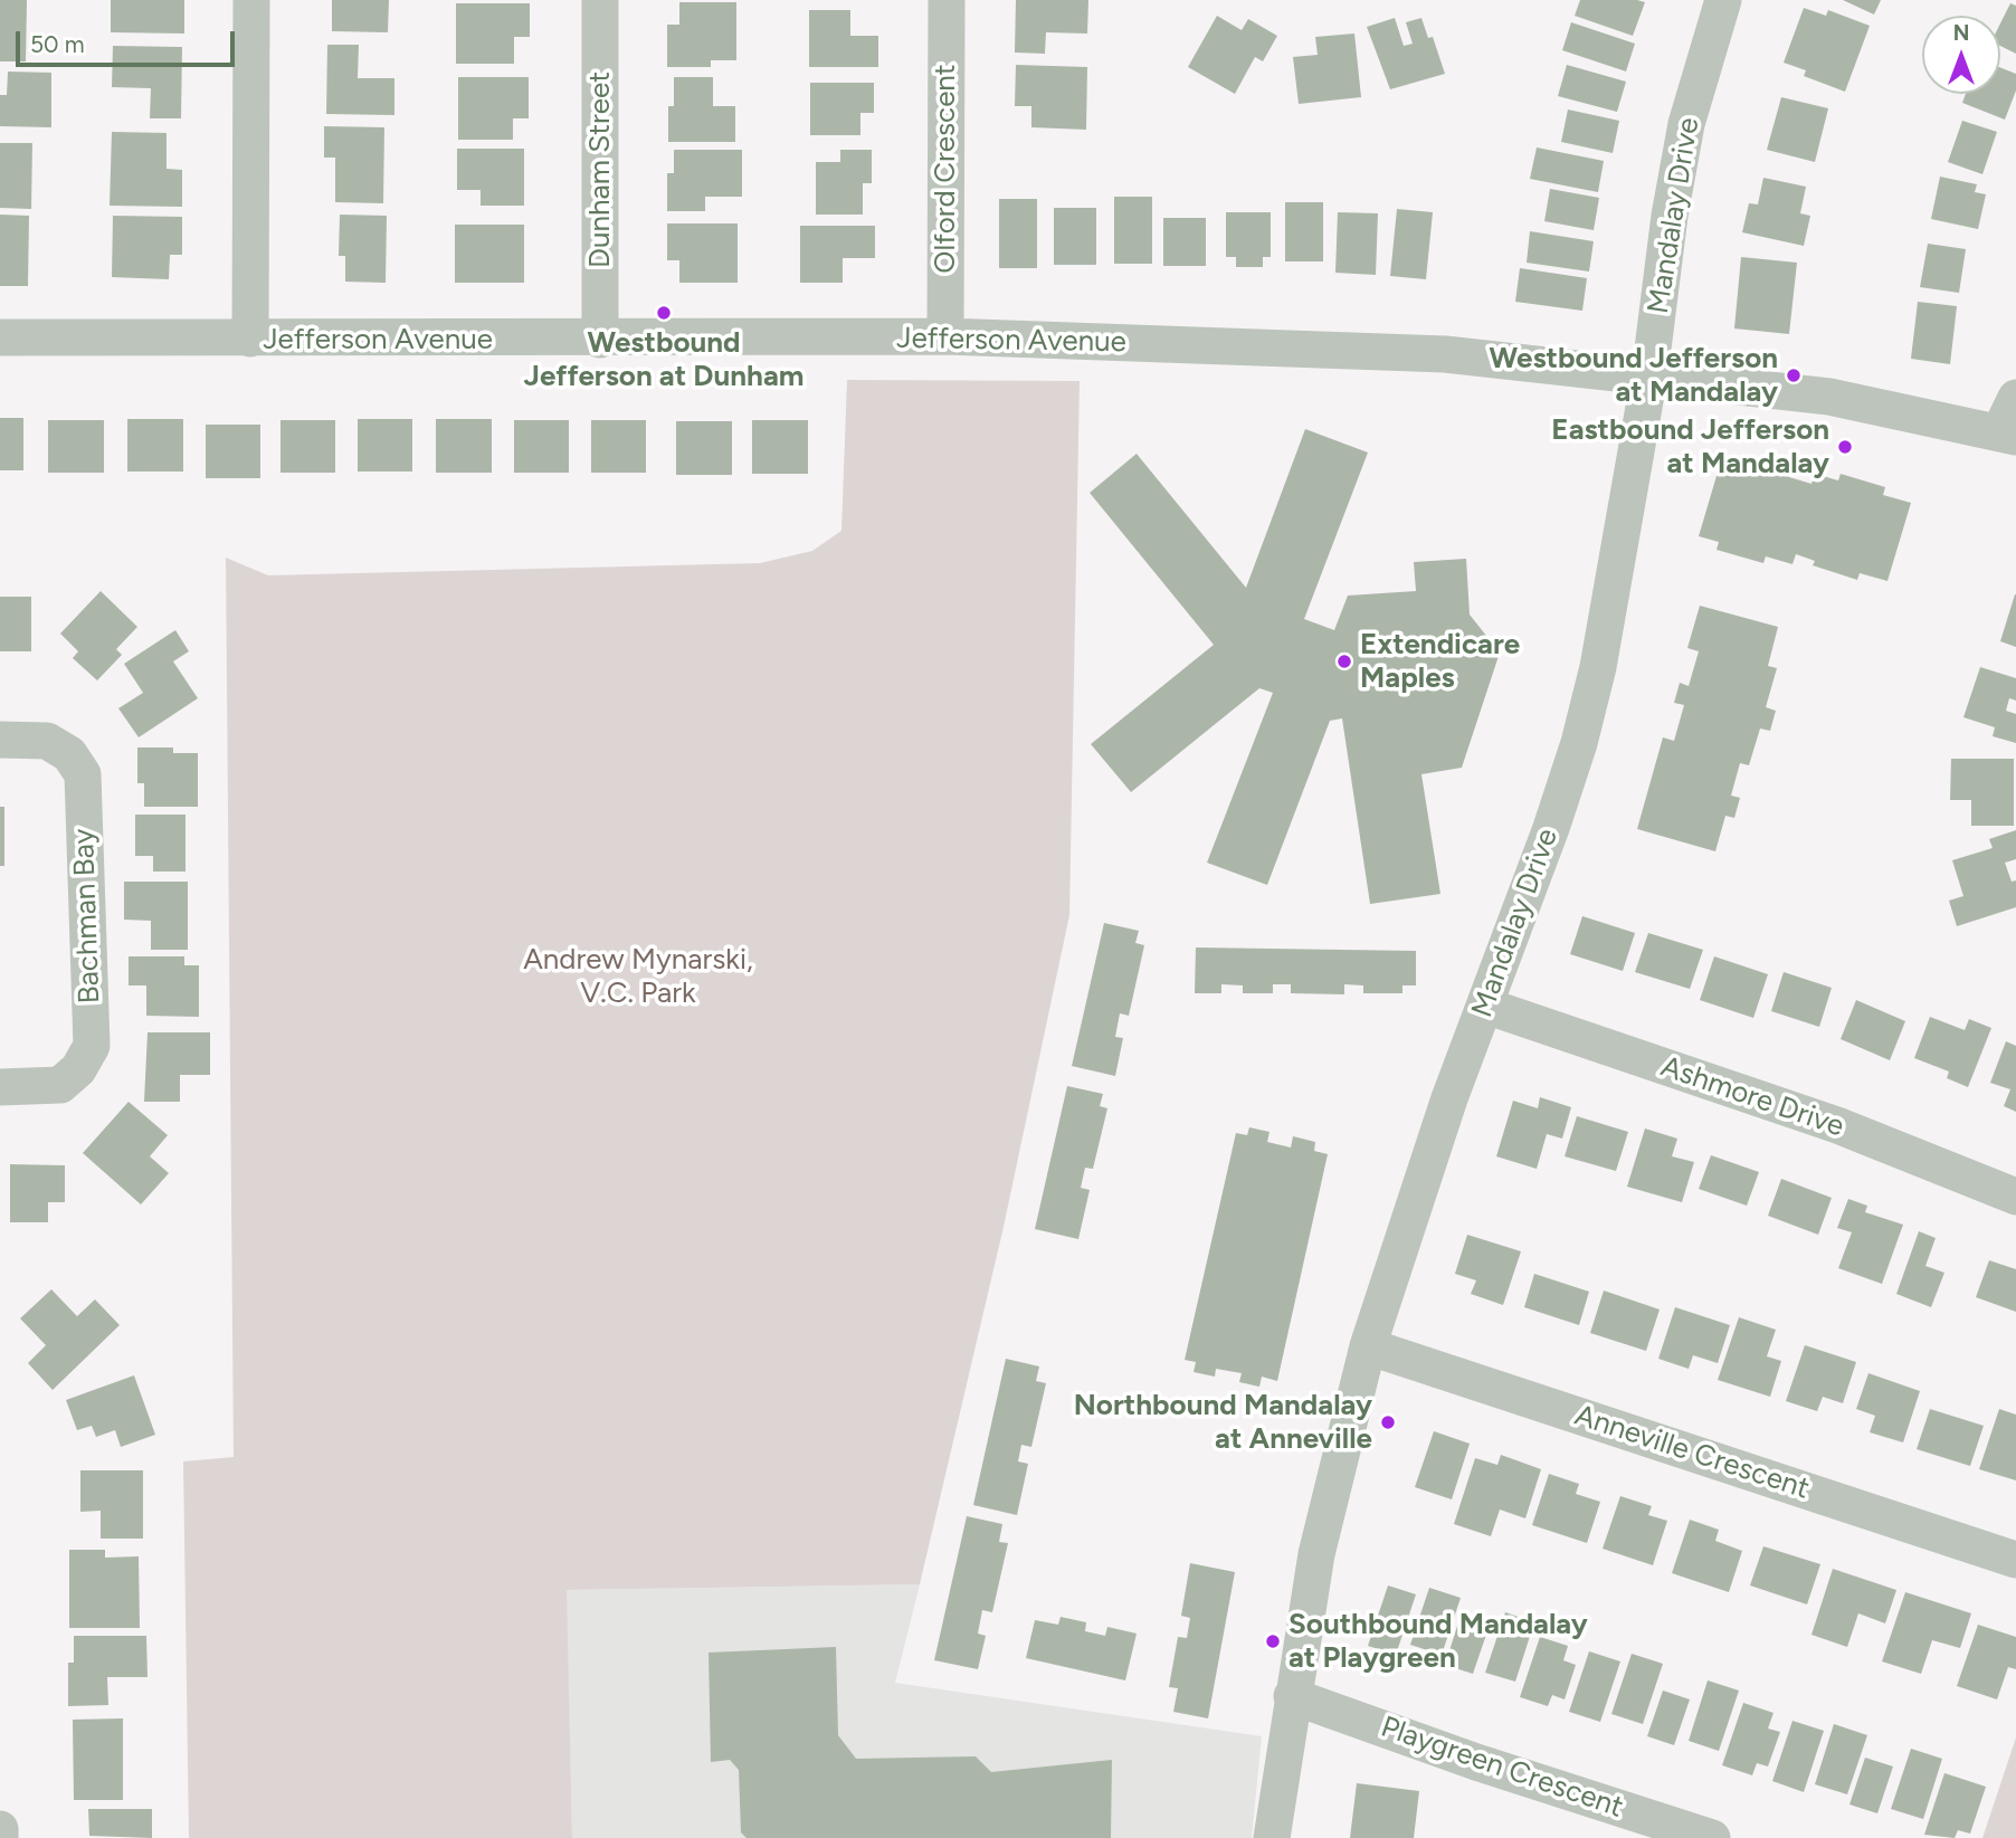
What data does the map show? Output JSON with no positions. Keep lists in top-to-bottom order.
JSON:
{
  "streets": {
    "street": [
      "Olford Crescent",
      "Dunham Street",
      "Mandalay Drive",
      "Jefferson Avenue",
      "Bachman Bay",
      "Ashmore Drive",
      "Anneville Crescent",
      "Playgreen Crescent"
    ]
  },
  "crossings": [
    ["Olford Crescent", "Jefferson Avenue"],
    ["Dunham Street", "Jefferson Avenue"],
    ["Mandalay Drive", "Jefferson Avenue"],
    ["Mandalay Drive", "Ashmore Drive"],
    ["Mandalay Drive", "Anneville Crescent"],
    ["Mandalay Drive", "Playgreen Crescent"]
  ],
  "parks": ["Andrew Mynarski, V.C. Park"],
  "places": [
    "Westbound Jefferson at Dunham",
    "Westbound Jefferson at Mandalay",
    "Eastbound Jefferson at Mandalay",
    "Extendicare Maples",
    "Northbound Mandalay at Anneville",
    "Southbound Mandalay at Playgreen"
  ],
  "scale_bar": "50 m",
  "north": "top"
}
